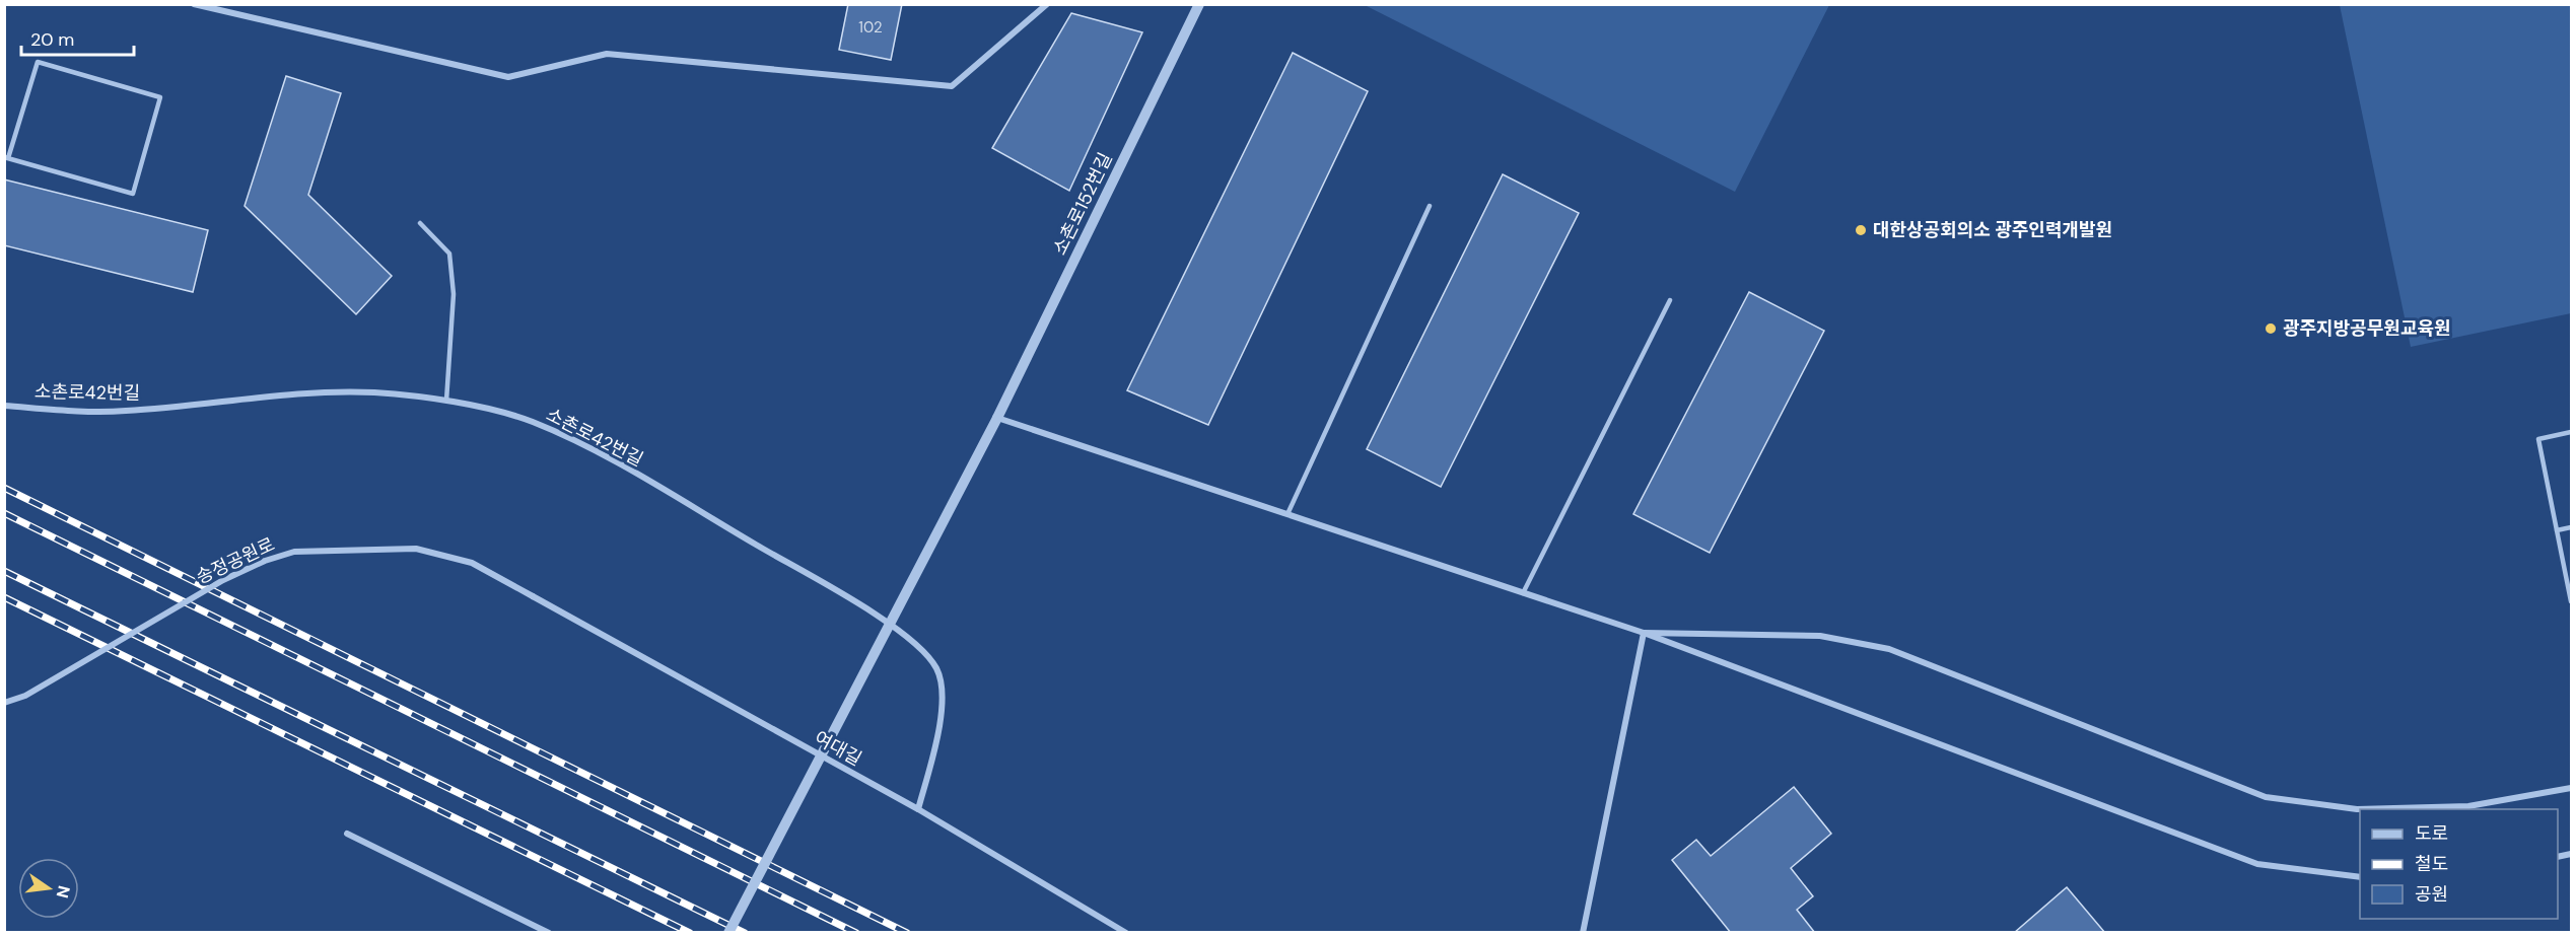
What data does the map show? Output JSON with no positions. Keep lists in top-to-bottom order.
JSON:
{
  "streets": {
    "street": [
      "소촌로152번길",
      "소촌로42번길",
      "송정공원로",
      "여대길"
    ]
  },
  "crossings": [
    ["소촌로42번길", "여대길"],
    ["송정공원로", "여대길"]
  ],
  "places": ["대한상공회의소 광주인력개발원", "광주지방공무원교육원"],
  "house_numbers": ["102"],
  "legend": ["도로", "철도", "공원"],
  "scale_bar": "20 m",
  "north": "right"
}
